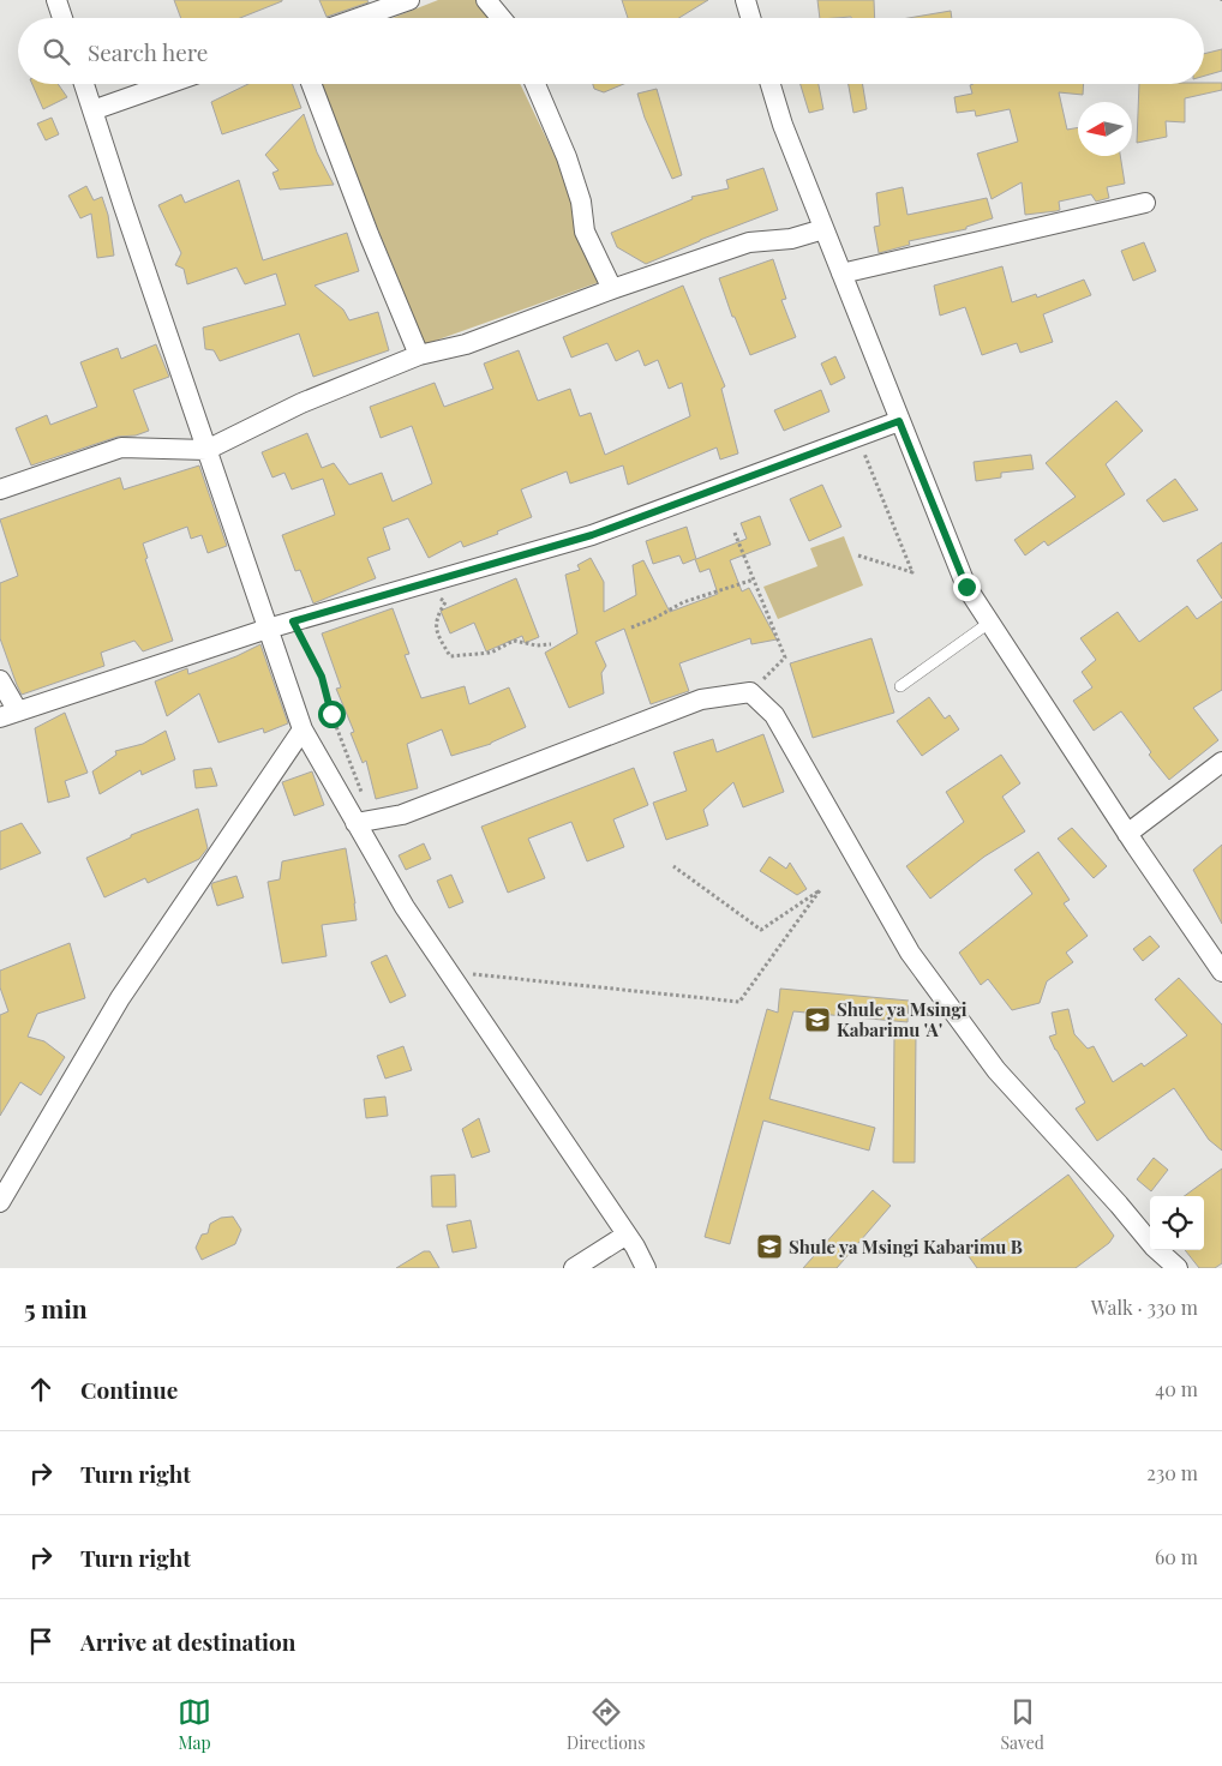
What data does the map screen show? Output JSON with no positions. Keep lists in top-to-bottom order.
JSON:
{
  "places": {
    "school or university": ["Shule ya Msingi Kabarimu 'A'", "Shule ya Msingi Kabarimu B"]
  },
  "north": "left",
  "page": {
    "search": "Search here",
    "heading": ["5 min", "Walk · 330 m"],
    "list": [
      ["Continue", "40 m"],
      ["Turn right", "230 m"],
      ["Turn right", "60 m"],
      "Arrive at destination"
    ],
    "nav": ["Map", "Directions", "Saved"]
  }
}
